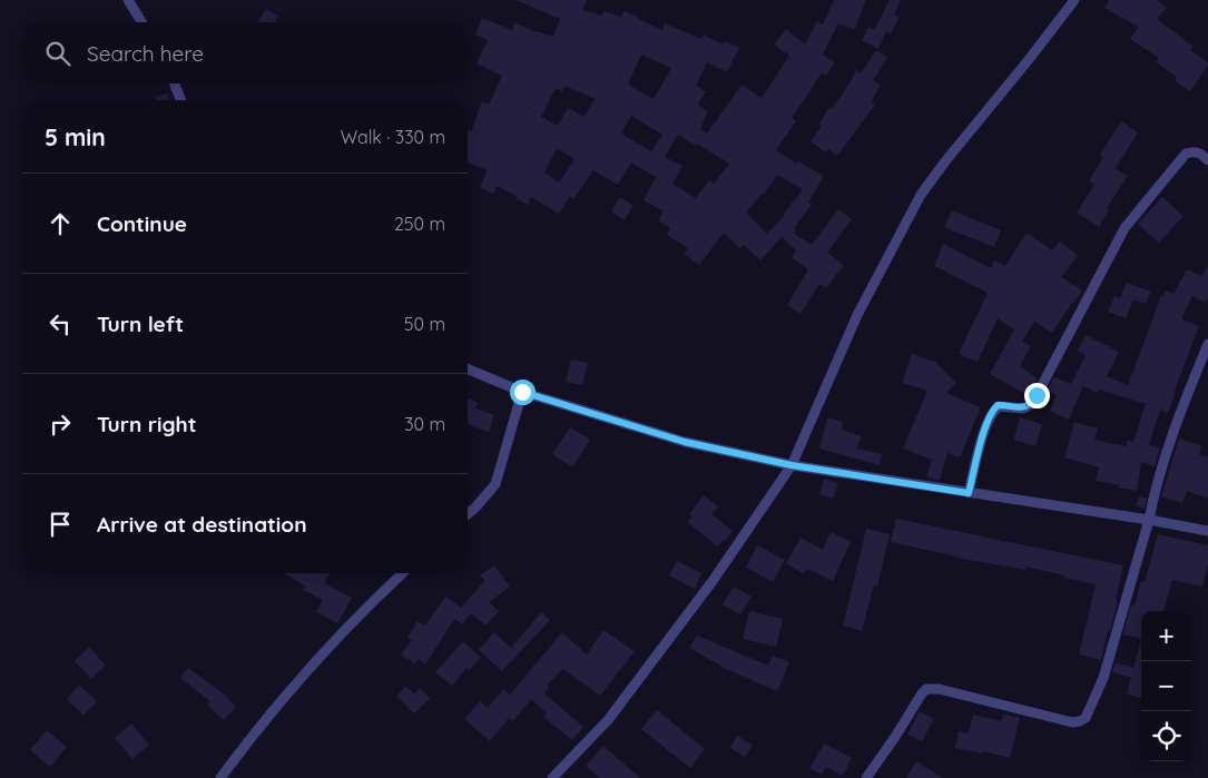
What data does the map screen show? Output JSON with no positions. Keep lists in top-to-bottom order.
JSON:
{
  "page": {
    "search": "Search here",
    "heading": ["5 min", "Walk · 330 m"],
    "list": [
      ["Continue", "250 m"],
      ["Turn left", "50 m"],
      ["Turn right", "30 m"],
      "Arrive at destination"
    ],
    "map_buttons": ["+", "−"]
  }
}
